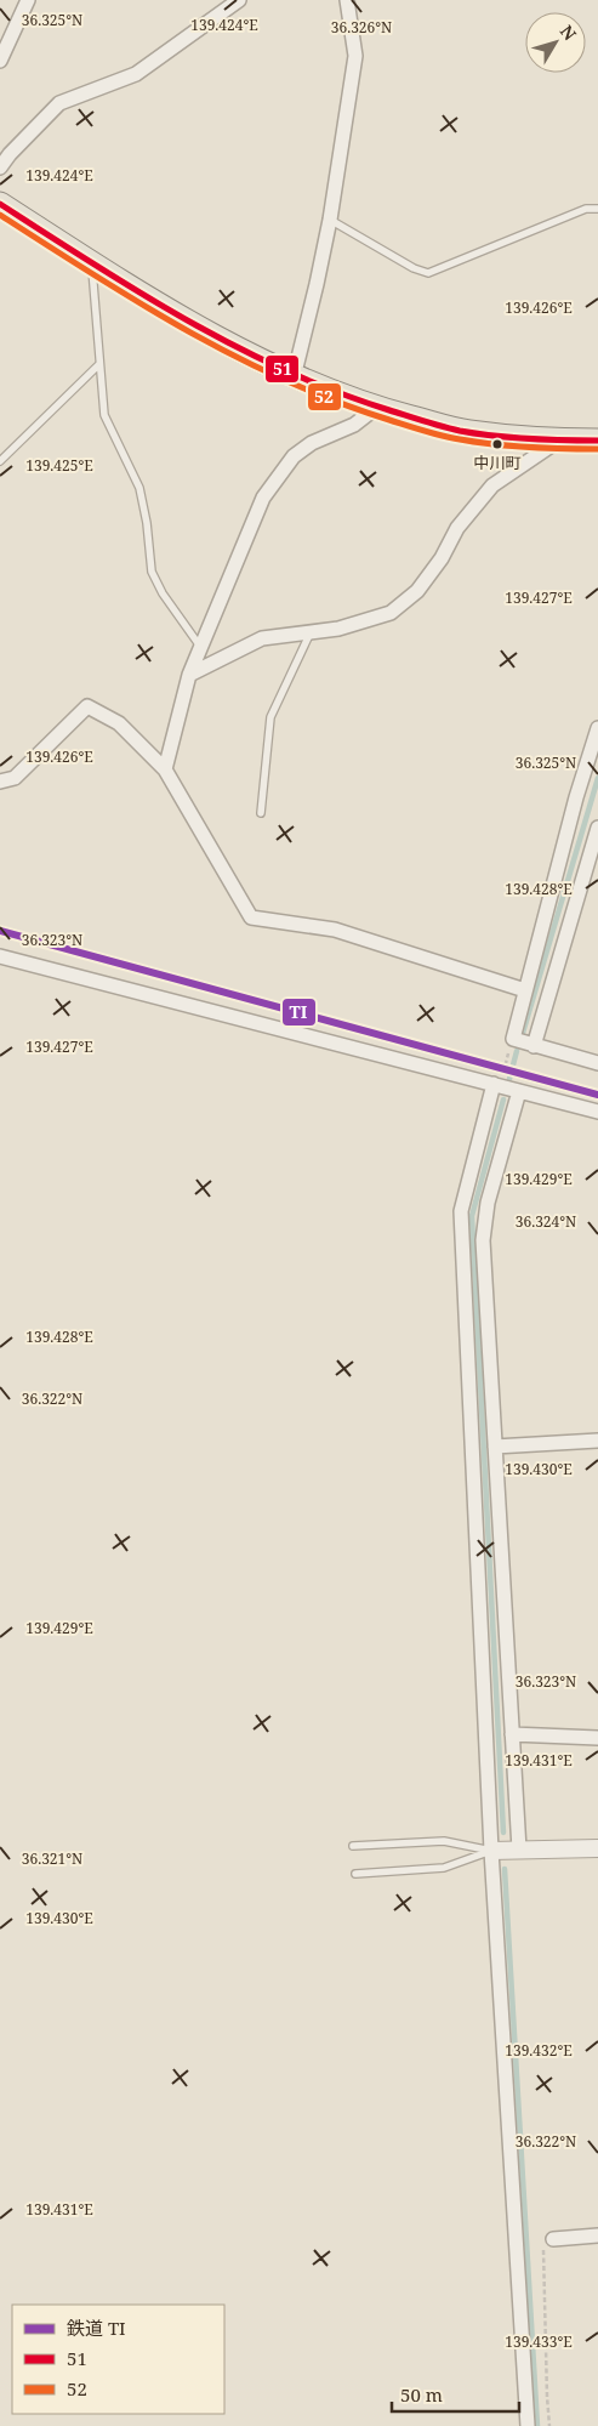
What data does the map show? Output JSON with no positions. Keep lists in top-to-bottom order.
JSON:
{
  "places": ["中川町"],
  "lines": ["transit line 51", "transit line 52", "rail line TI"],
  "legend": ["鉄道 TI", "51", "52"],
  "scale_bar": "50 m",
  "north": "top right",
  "coordinates": [
    "36.325°N",
    "139.424°E",
    "36.326°N",
    "139.426°E",
    "139.425°E",
    "139.427°E",
    "139.428°E",
    "36.323°N",
    "139.429°E",
    "36.324°N",
    "36.322°N",
    "139.430°E",
    "139.431°E",
    "36.321°N",
    "139.432°E",
    "139.433°E"
  ]
}
